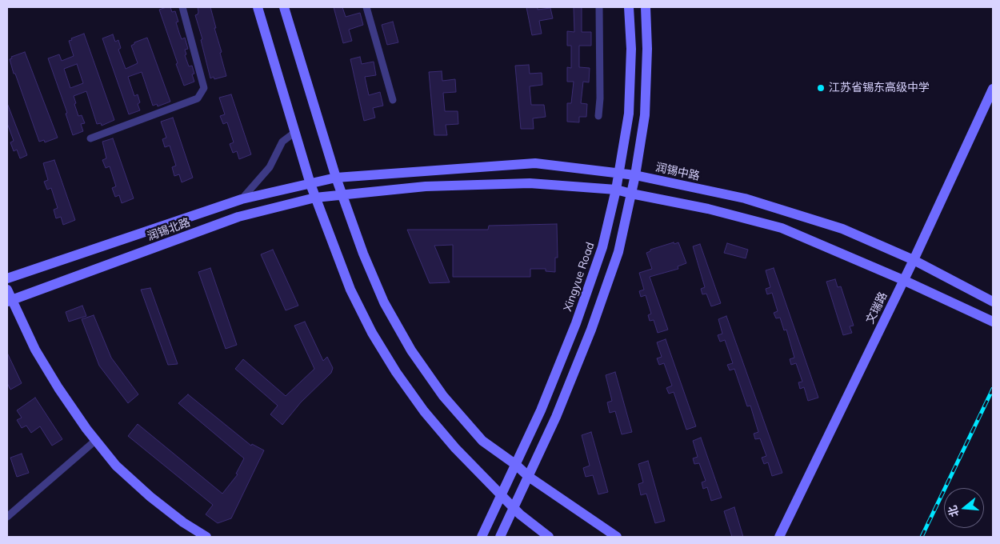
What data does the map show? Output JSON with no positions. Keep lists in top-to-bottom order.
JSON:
{
  "streets": {
    "main road": [
      "润锡中路",
      "润锡北路",
      "Xingyue Road",
      "文瑞路"
    ]
  },
  "crossings": [
    ["润锡中路", "润锡北路"],
    ["润锡中路", "Xingyue Road"],
    ["润锡中路", "文瑞路"]
  ],
  "places": ["江苏省锡东高级中学"],
  "north": "left"
}
